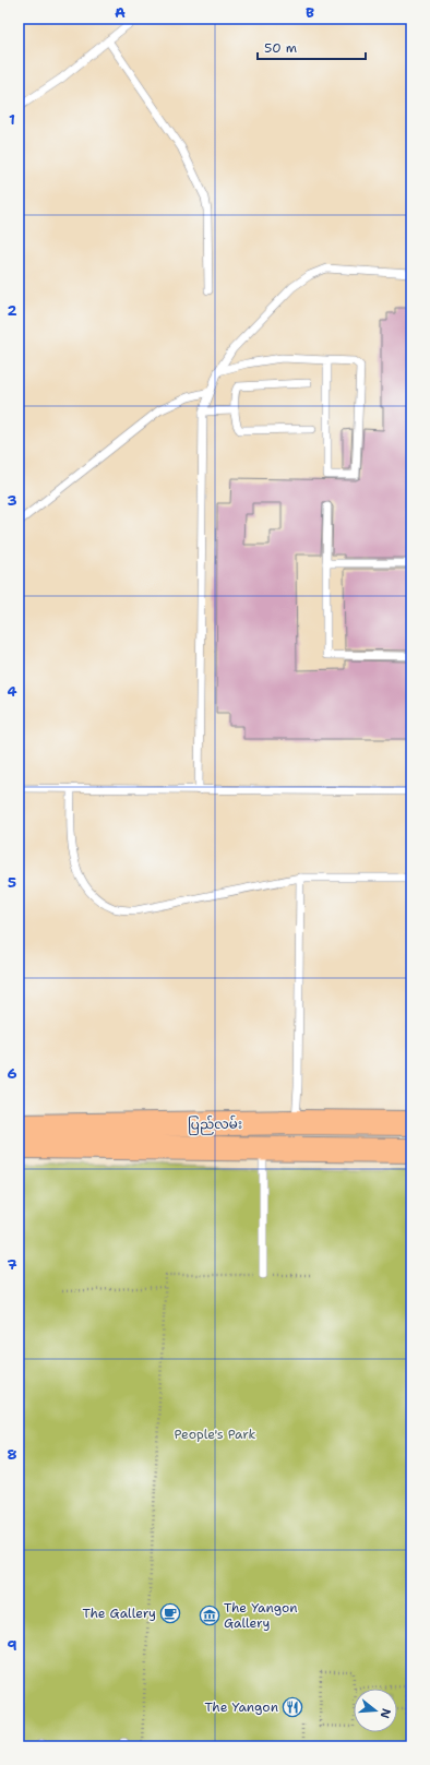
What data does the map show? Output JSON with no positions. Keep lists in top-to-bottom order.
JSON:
{
  "streets": {
    "highway": ["ပြည်လမ်း"]
  },
  "parks": ["People's Park"],
  "places": {
    "cafe": ["The Gallery"],
    "museum": ["The Yangon Gallery"],
    "restaurant": ["The Yangon"]
  },
  "scale_bar": "50 m",
  "north": "right",
  "grid": {
    "columns": ["A", "B"],
    "rows": [
      "1",
      "2",
      "3",
      "4",
      "5",
      "6",
      "7",
      "8",
      "9"
    ]
  }
}
